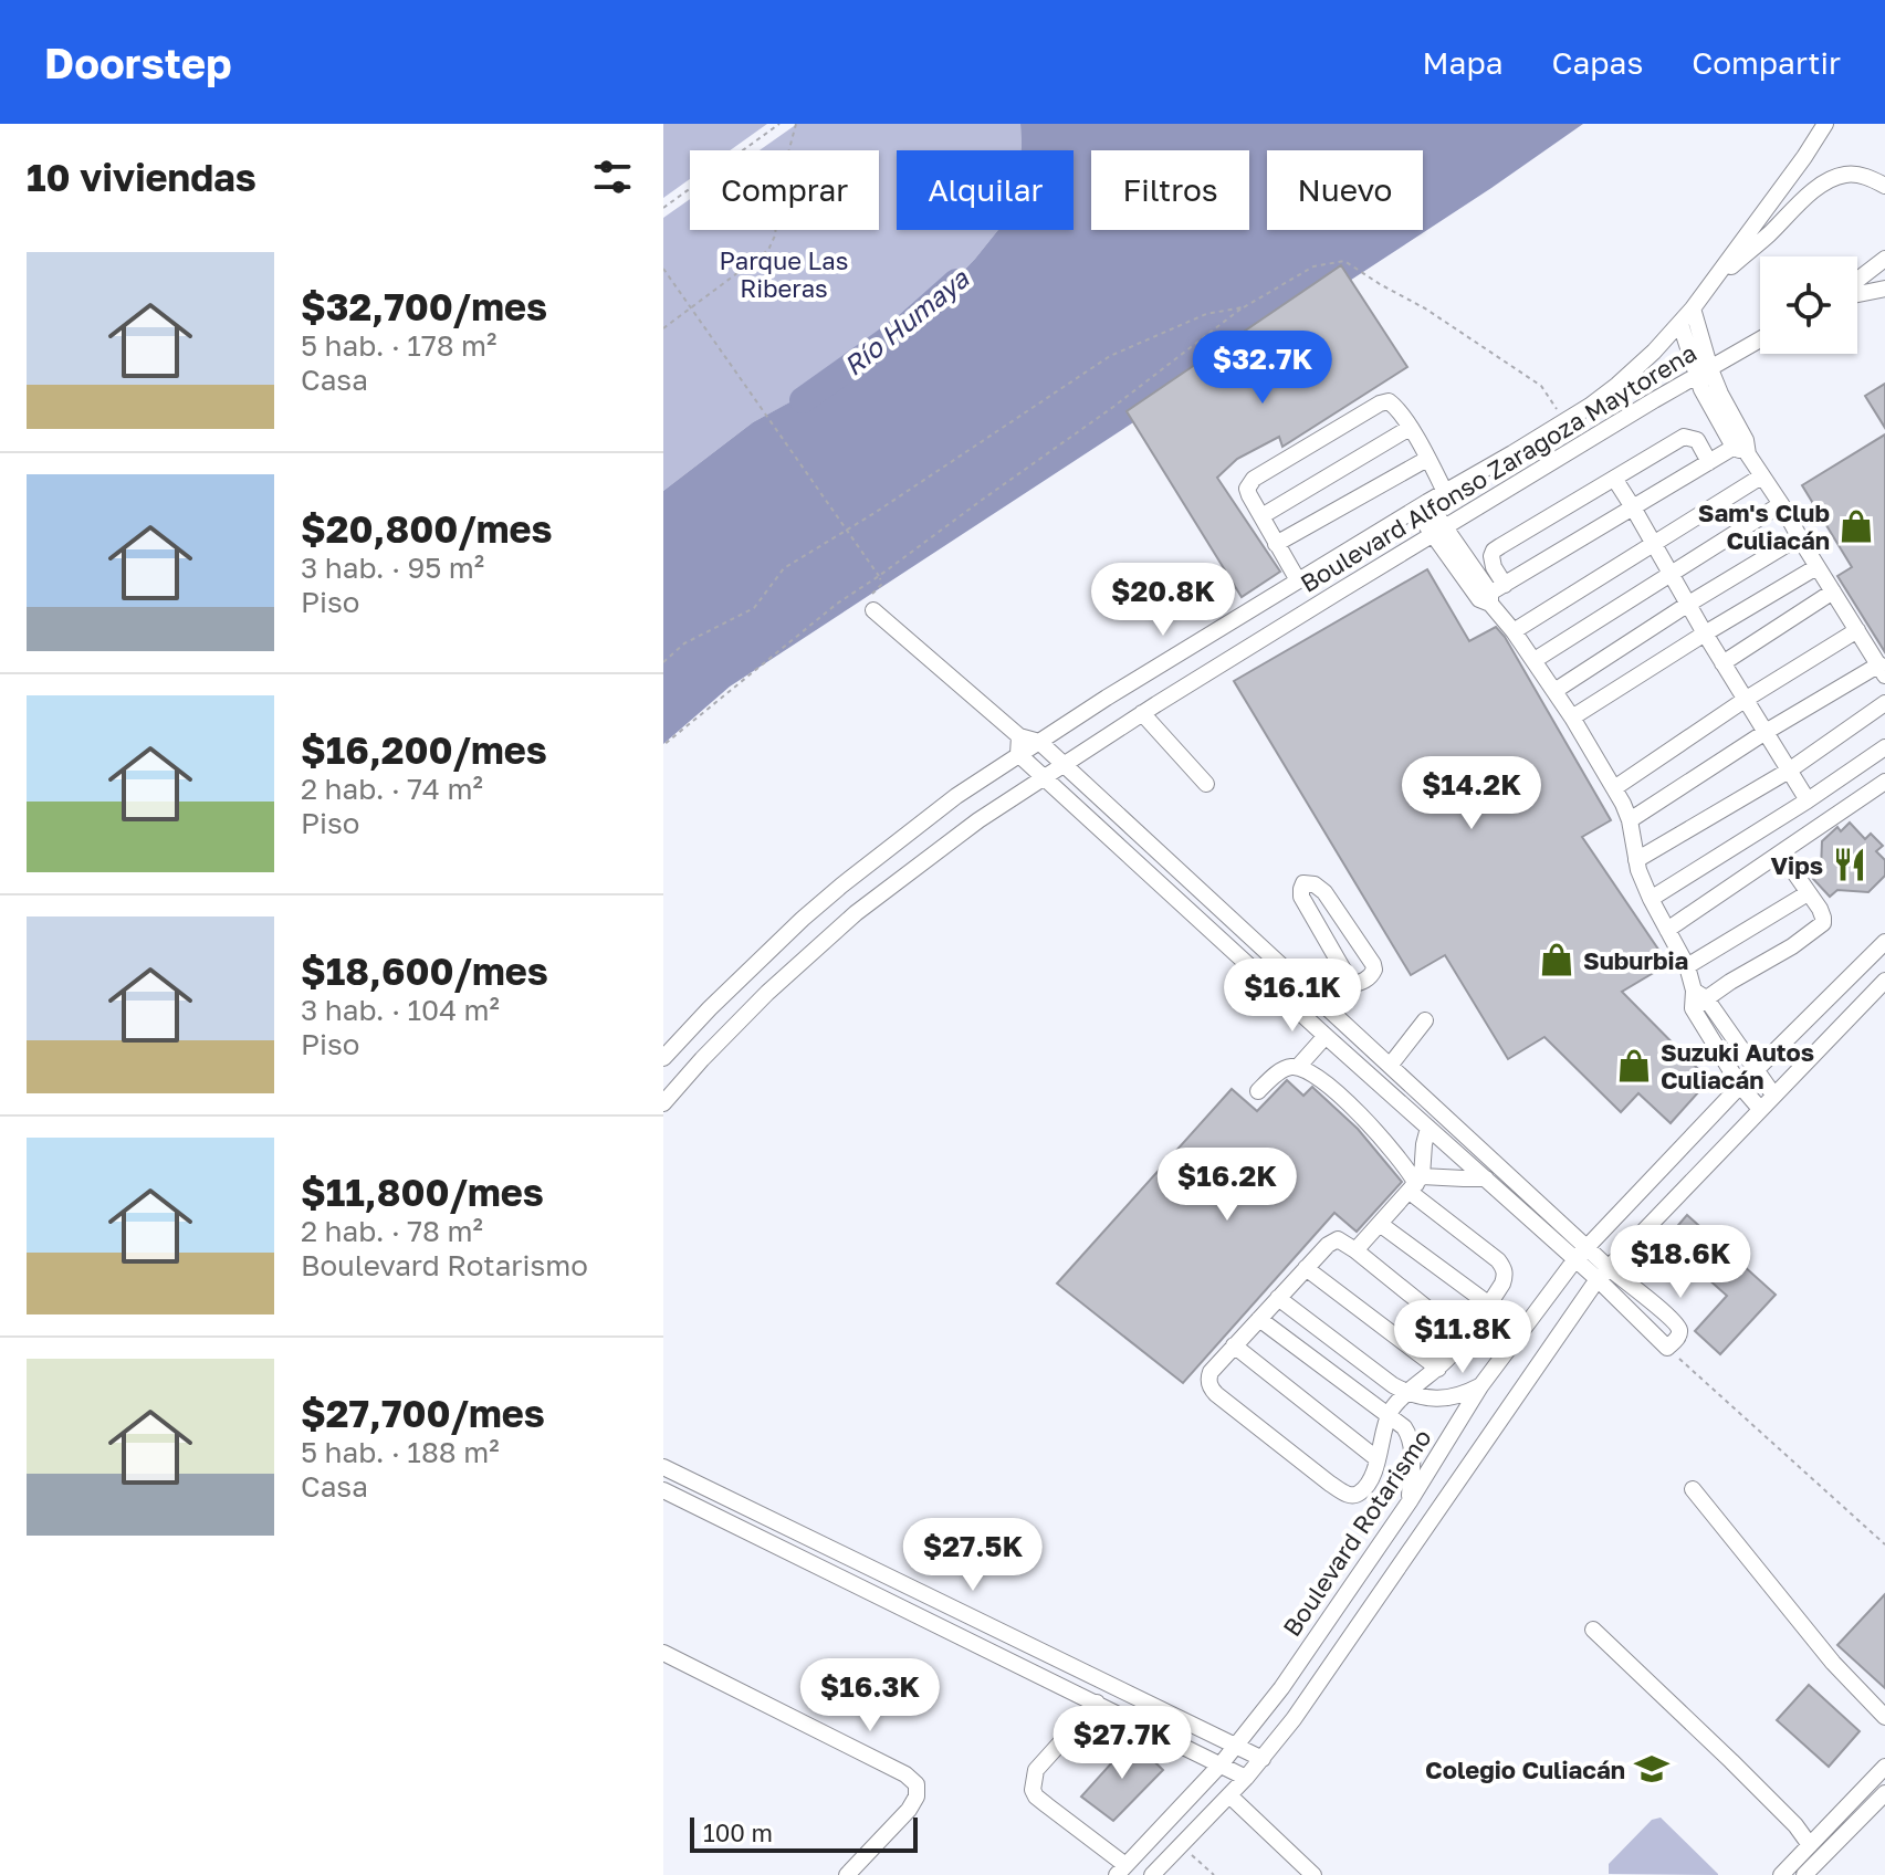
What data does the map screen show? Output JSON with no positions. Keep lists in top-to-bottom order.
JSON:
{
  "streets": {
    "street": ["Boulevard Alfonso Zaragoza Maytorena", "Boulevard Rotarismo"]
  },
  "water": ["Río Humaya"],
  "parks": ["Parque Las Riberas"],
  "places": {
    "shop": ["Sam's Club Culiacán", "Suburbia", "Suzuki Autos Culiacán"],
    "restaurant": ["Vips"],
    "school or university": ["Colegio Culiacán"]
  },
  "scale_bar": "100 m",
  "page": {
    "header": "Doorstep",
    "nav": ["Mapa", "Capas", "Compartir"],
    "heading": "10 viviendas",
    "chip": [
      "Comprar",
      "Alquilar",
      "Filtros",
      "Nuevo"
    ],
    "list": [
      {
        "name": "$32,700/mes",
        "note": "5 hab. · 178 m² · Casa"
      },
      {
        "name": "$20,800/mes",
        "note": "3 hab. · 95 m² · Piso"
      },
      {
        "name": "$16,200/mes",
        "note": "2 hab. · 74 m² · Piso"
      },
      {
        "name": "$18,600/mes",
        "note": "3 hab. · 104 m² · Piso"
      },
      {
        "name": "$11,800/mes",
        "note": "2 hab. · 78 m² · Boulevard Rotarismo"
      },
      {
        "name": "$27,700/mes",
        "note": "5 hab. · 188 m² · Casa"
      }
    ],
    "price": [
      "$32.7K",
      "$20.8K",
      "$14.2K",
      "$16.1K",
      "$16.2K",
      "$18.6K",
      "$11.8K",
      "$27.5K",
      "$16.3K",
      "$27.7K"
    ],
    "scale": "100 m"
  }
}
